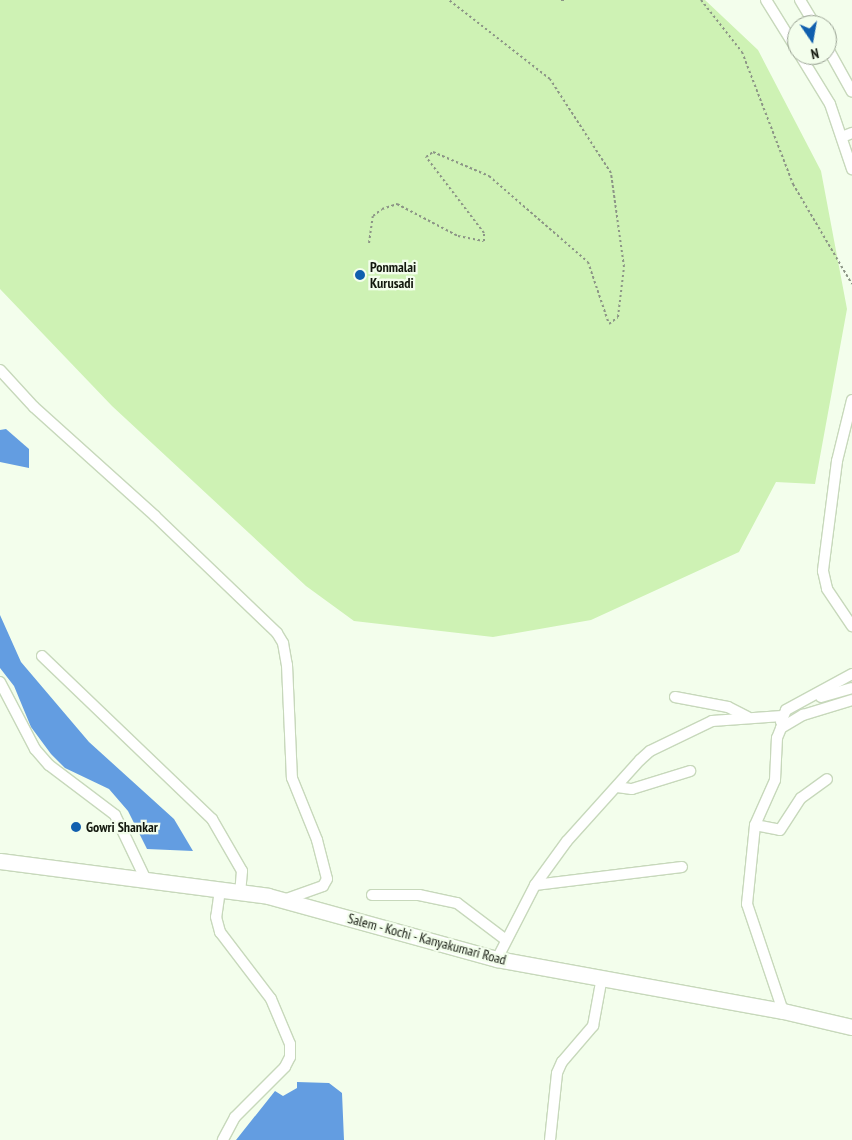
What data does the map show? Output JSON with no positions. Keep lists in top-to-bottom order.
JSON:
{
  "streets": {
    "highway": ["Salem - Kochi - Kanyakumari Road"]
  },
  "places": ["Ponmalai Kurusadi", "Gowri Shankar"],
  "north": "bottom"
}
